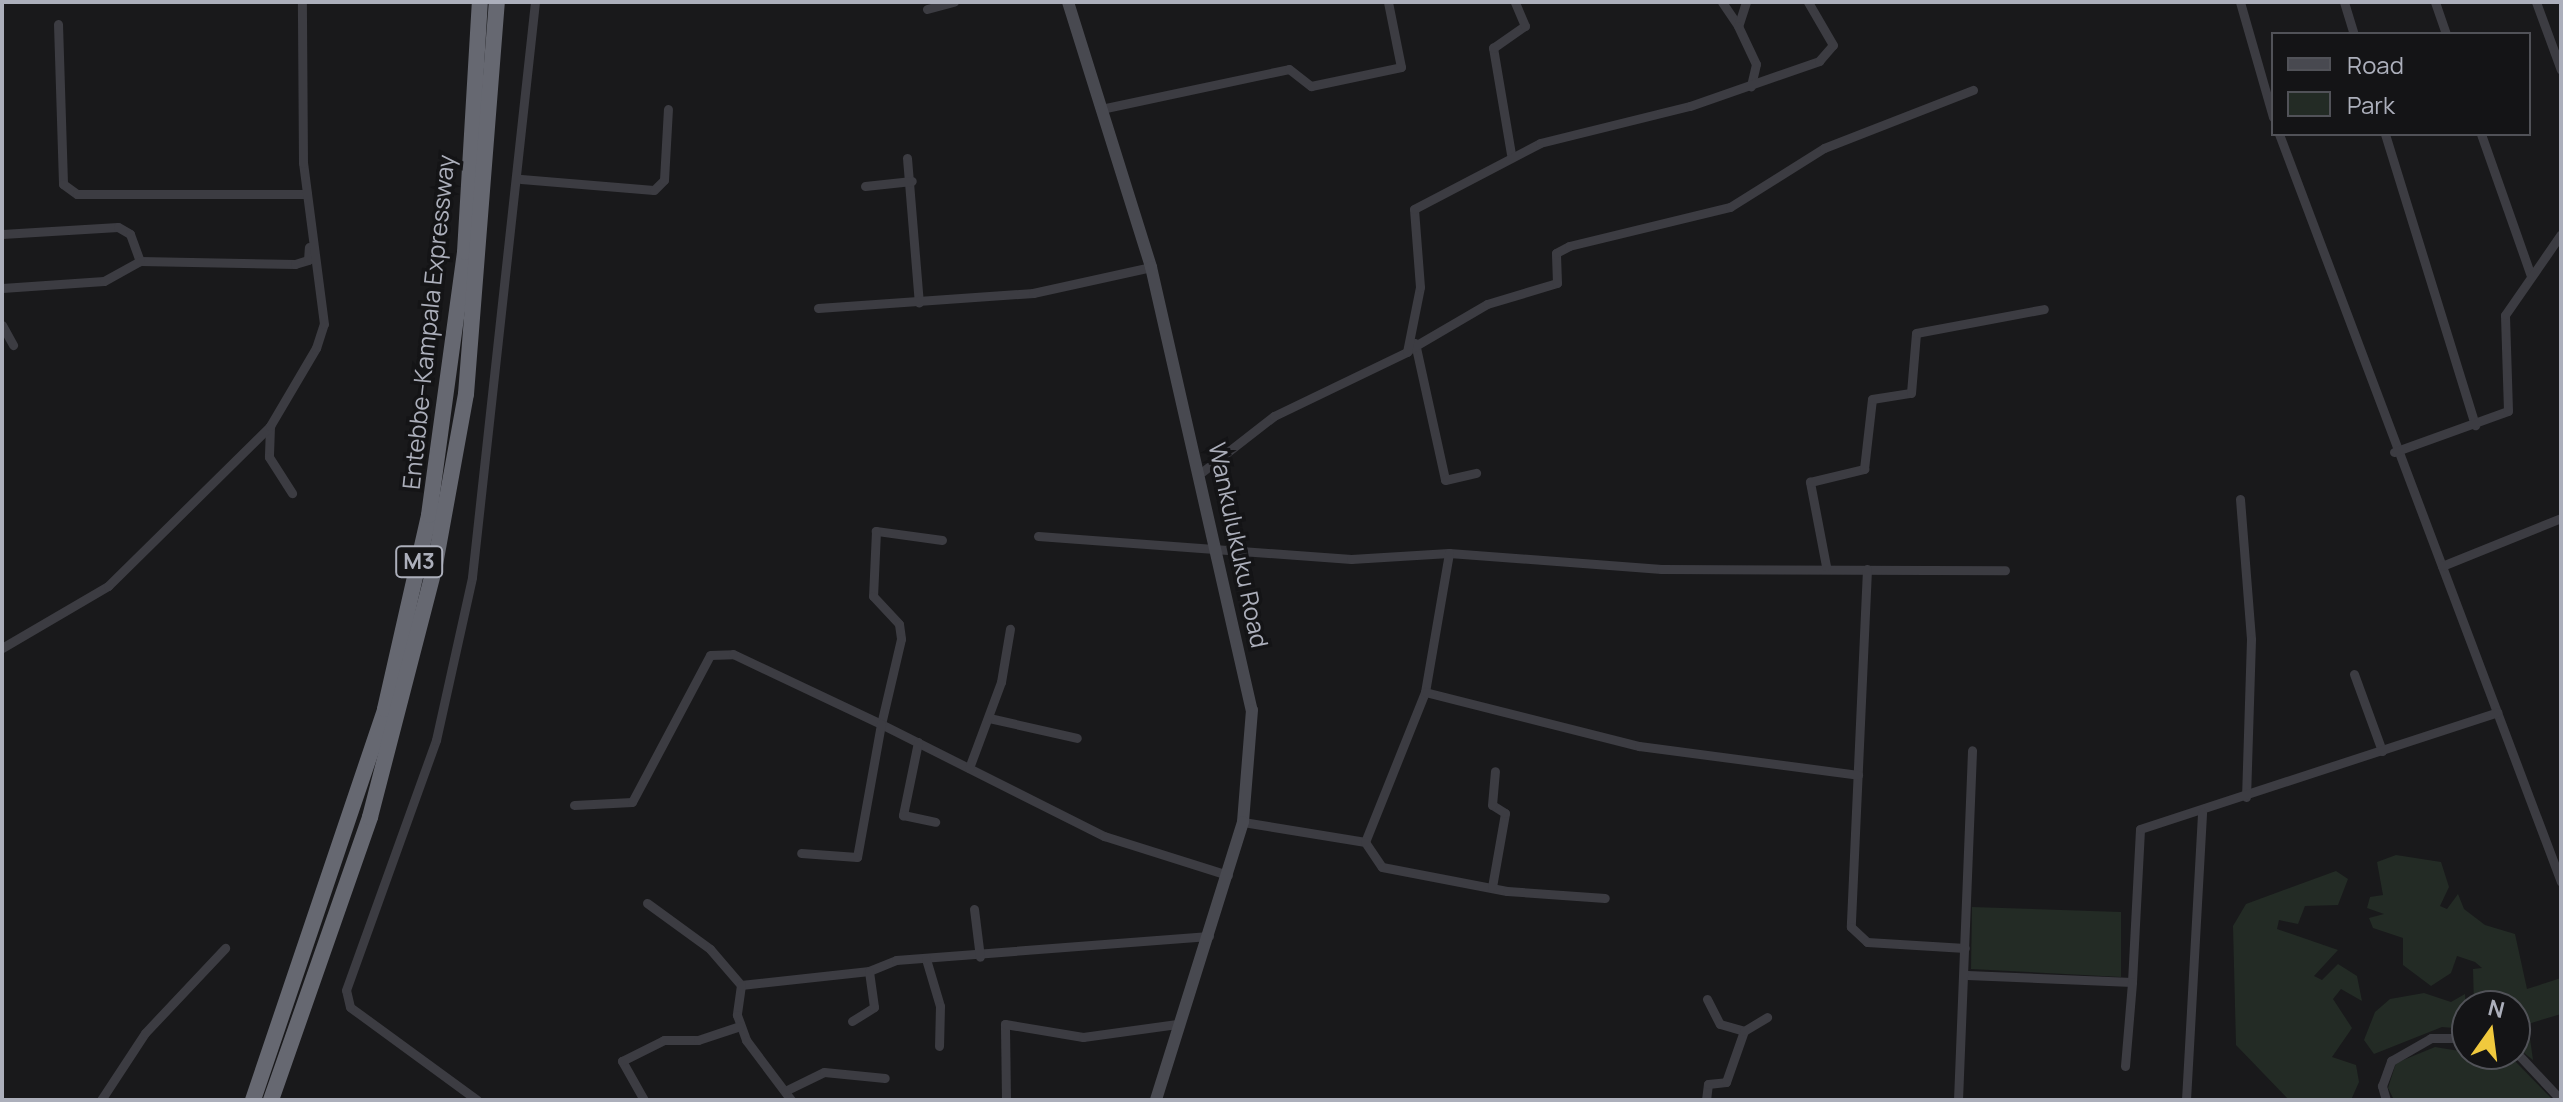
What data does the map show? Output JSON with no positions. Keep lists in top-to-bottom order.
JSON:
{
  "streets": {
    "highway": ["Entebbe–Kampala Expressway", "M3"],
    "main road": ["Wankulukuku Road"]
  },
  "legend": ["Road", "Park"],
  "north": "top"
}
